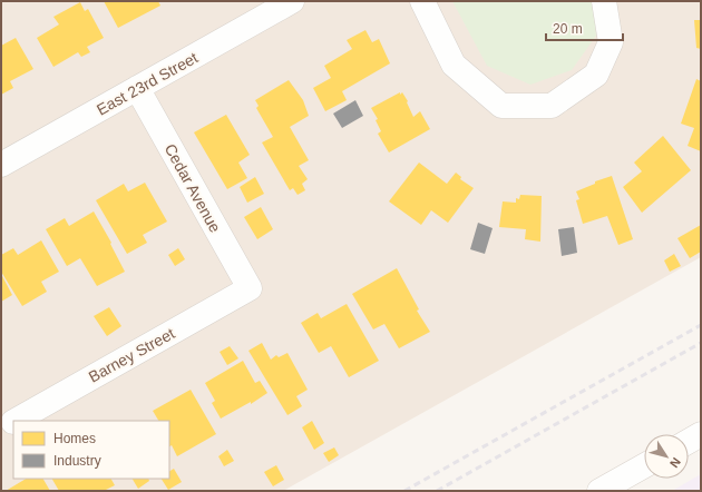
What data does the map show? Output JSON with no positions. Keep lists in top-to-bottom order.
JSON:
{
  "streets": {
    "street": ["East 23rd Street", "Cedar Avenue", "Barney Street"]
  },
  "crossings": [
    ["East 23rd Street", "Cedar Avenue"],
    ["Cedar Avenue", "Barney Street"]
  ],
  "legend": ["Homes", "Industry"],
  "scale_bar": "20 m",
  "north": "bottom right"
}
